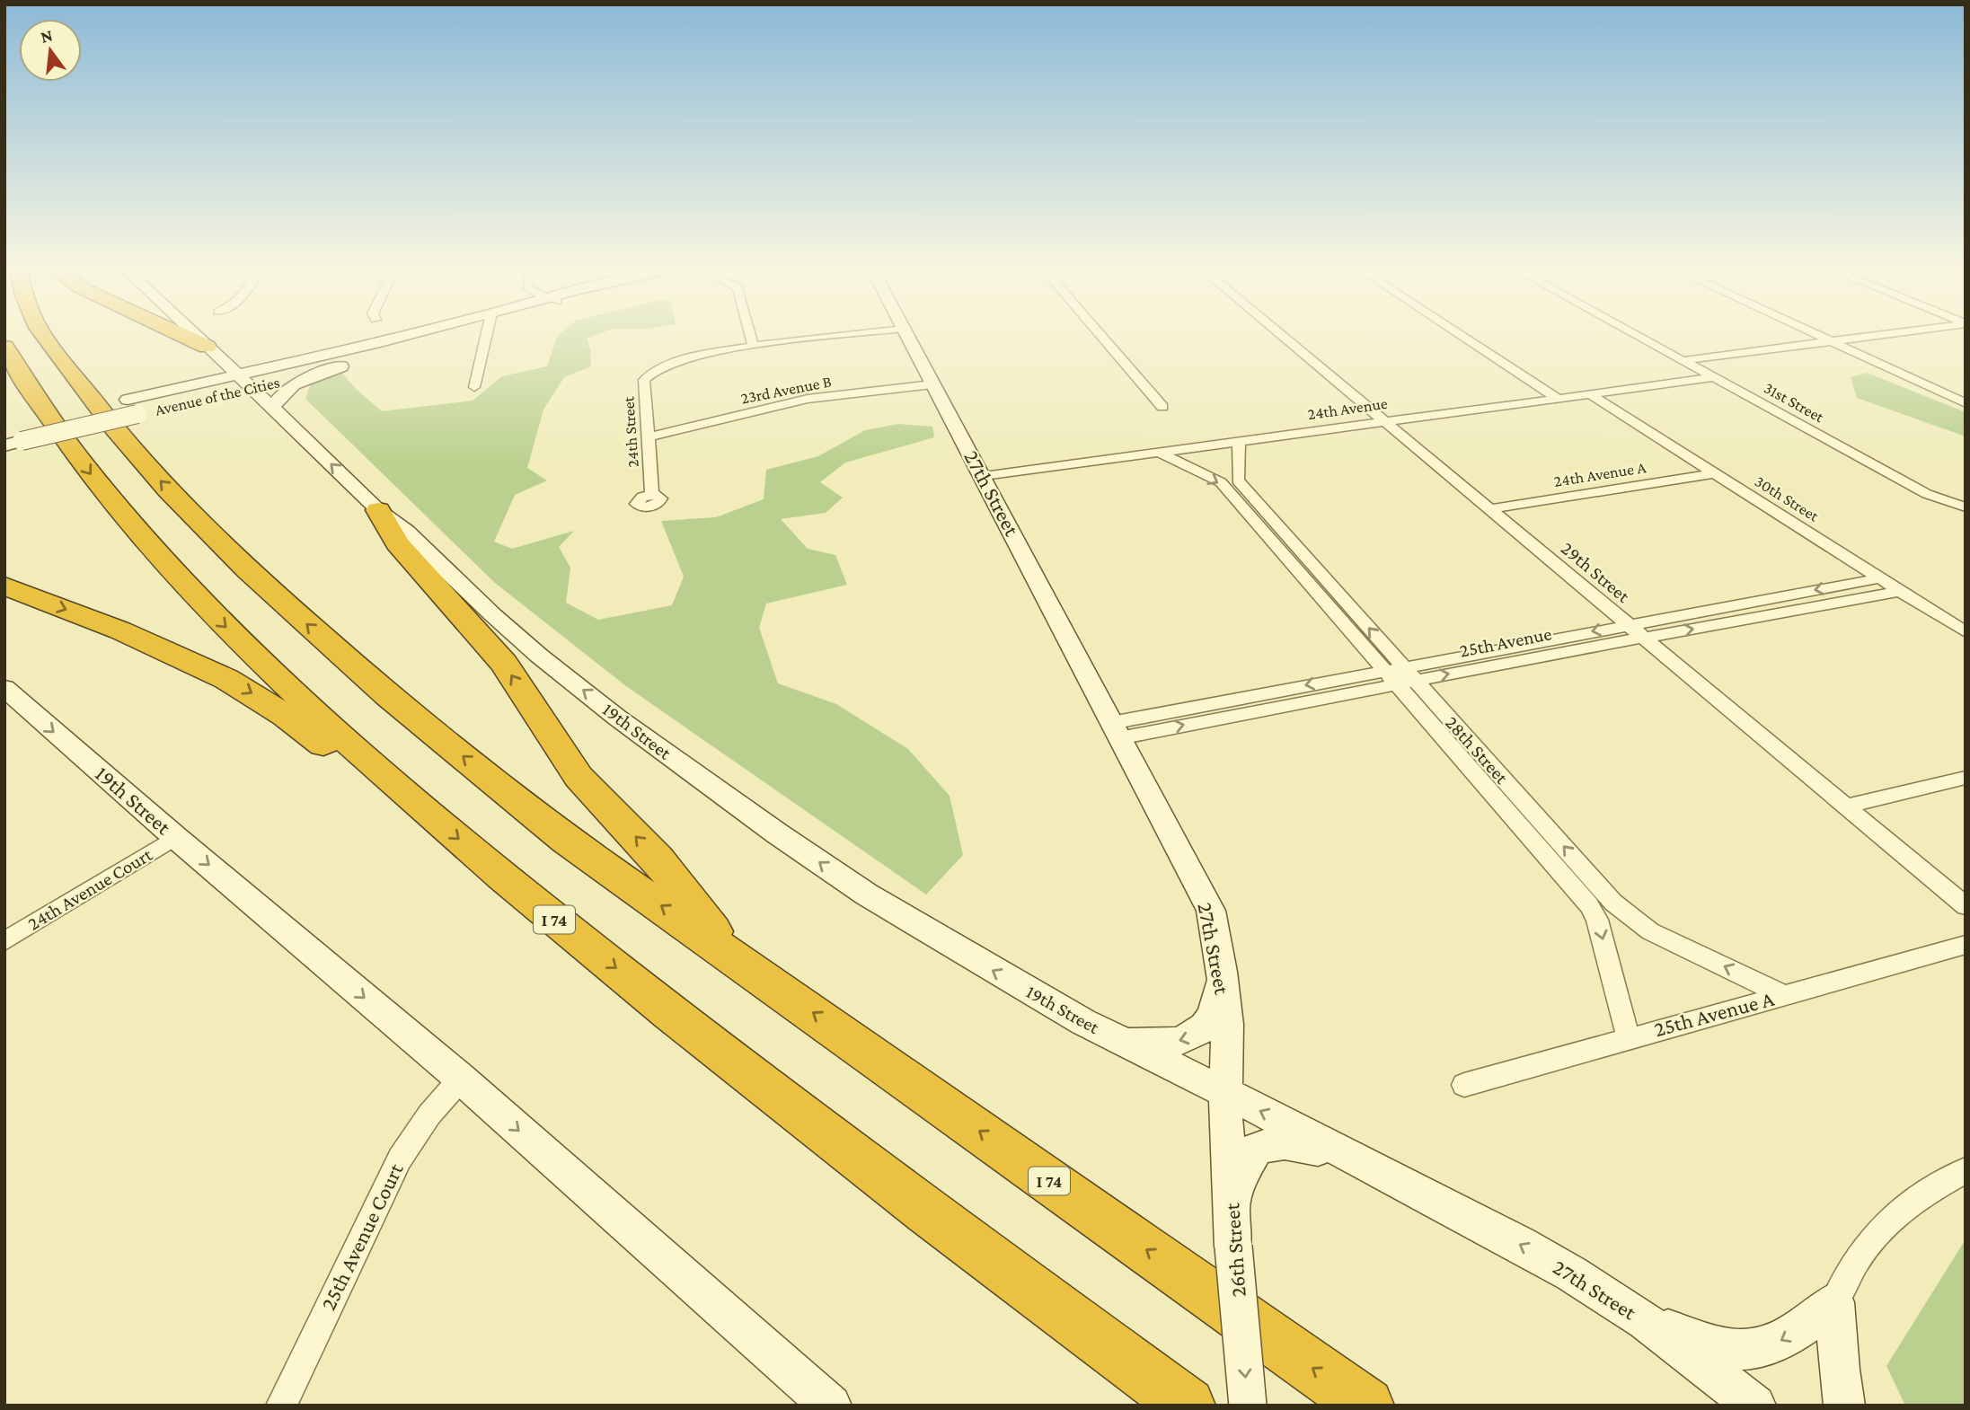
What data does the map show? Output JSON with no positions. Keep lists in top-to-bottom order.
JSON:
{
  "streets": {
    "highway": ["I 74"],
    "main road": [
      "Avenue of the Cities",
      "27th Street",
      "19th Street",
      "26th Street"
    ],
    "street": [
      "23rd Avenue B",
      "31st Street",
      "24th Avenue",
      "24th Street",
      "24th Avenue A",
      "30th Street",
      "29th Street",
      "25th Avenue",
      "28th Street",
      "24th Avenue Court",
      "25th Avenue A",
      "25th Avenue Court"
    ]
  },
  "crossings": [
    ["23rd Avenue B", "24th Street"],
    ["23rd Avenue B", "27th Street"],
    ["Avenue of the Cities", "19th Street"],
    ["31st Street", "24th Avenue"],
    ["24th Avenue", "27th Street"],
    ["24th Avenue", "30th Street"],
    ["24th Avenue", "29th Street"],
    ["24th Avenue", "28th Street"],
    ["24th Avenue A", "30th Street"],
    ["24th Avenue A", "29th Street"],
    ["27th Street", "25th Avenue"],
    ["27th Street", "19th Street"],
    ["27th Street", "26th Street"],
    ["30th Street", "25th Avenue"],
    ["29th Street", "25th Avenue"],
    ["25th Avenue", "28th Street"],
    ["19th Street", "24th Avenue Court"],
    ["19th Street", "25th Avenue Court"],
    ["19th Street", "26th Street"],
    ["28th Street", "25th Avenue A"]
  ],
  "one_way": ["26th Street"],
  "north": "top"
}
